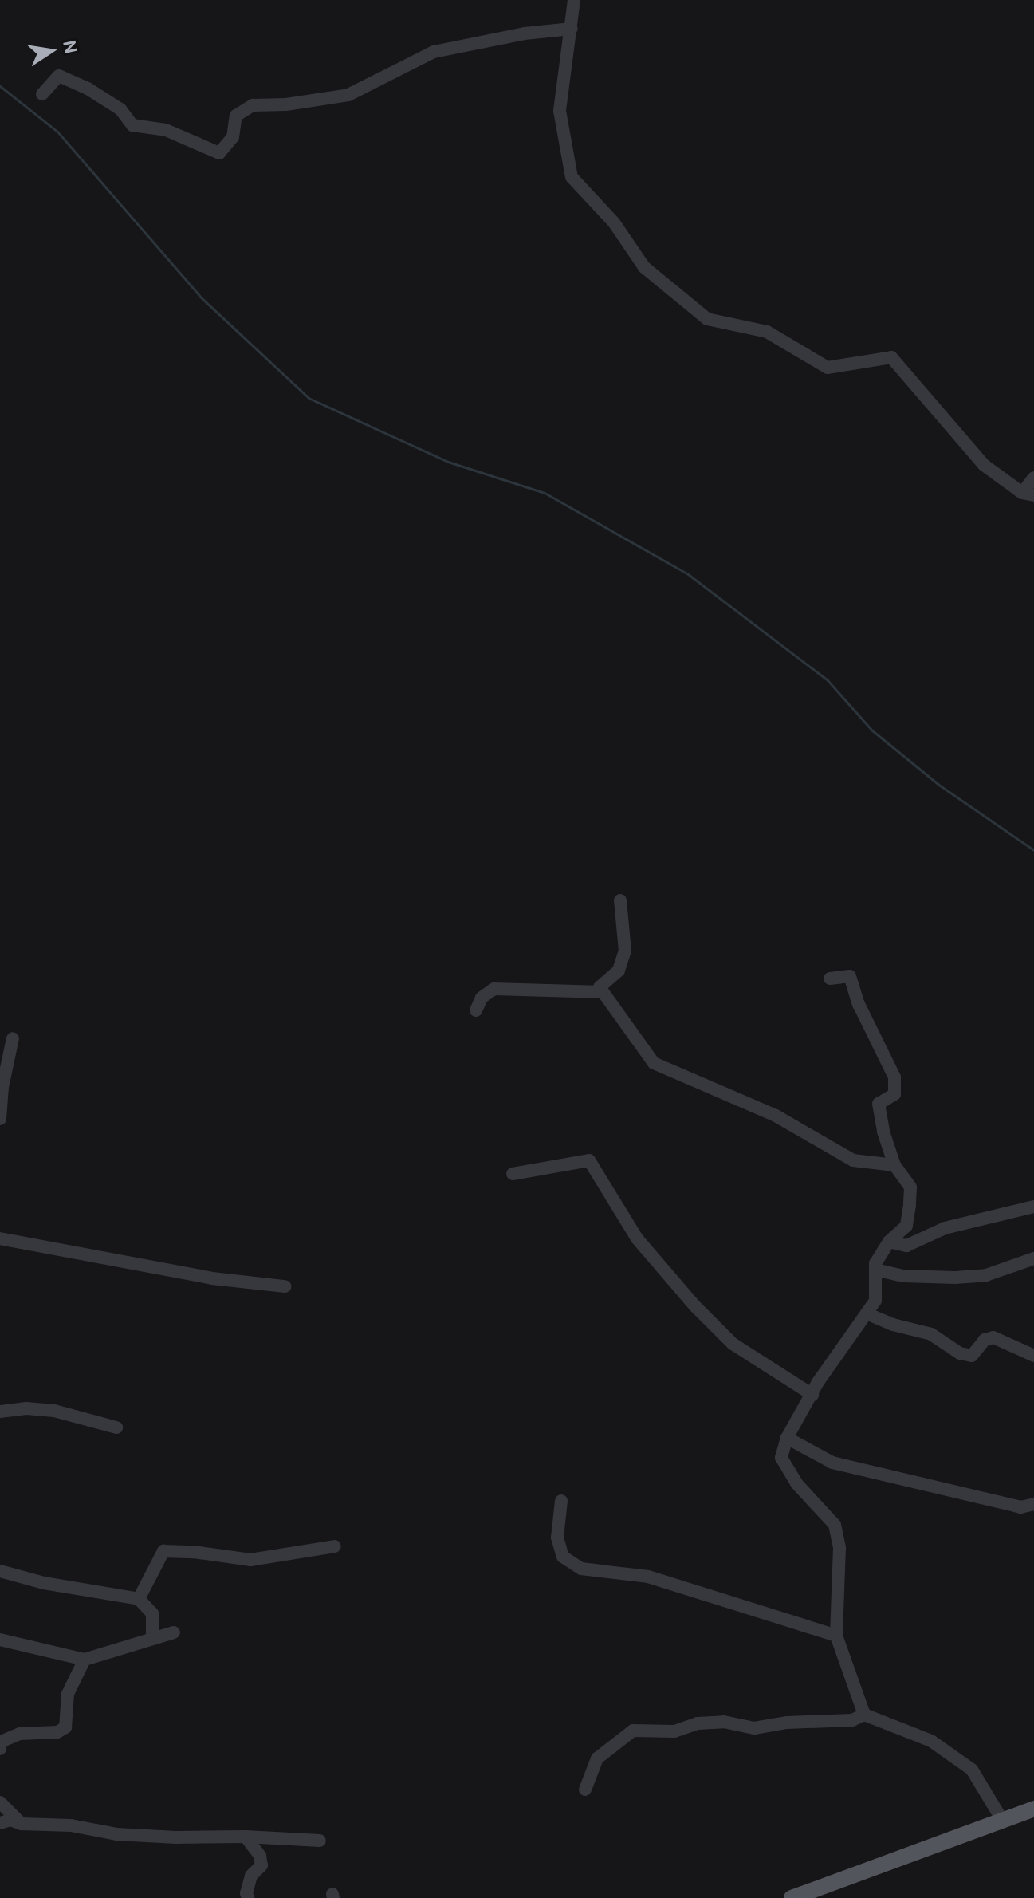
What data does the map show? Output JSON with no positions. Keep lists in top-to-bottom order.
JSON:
{
  "north": "right"
}
